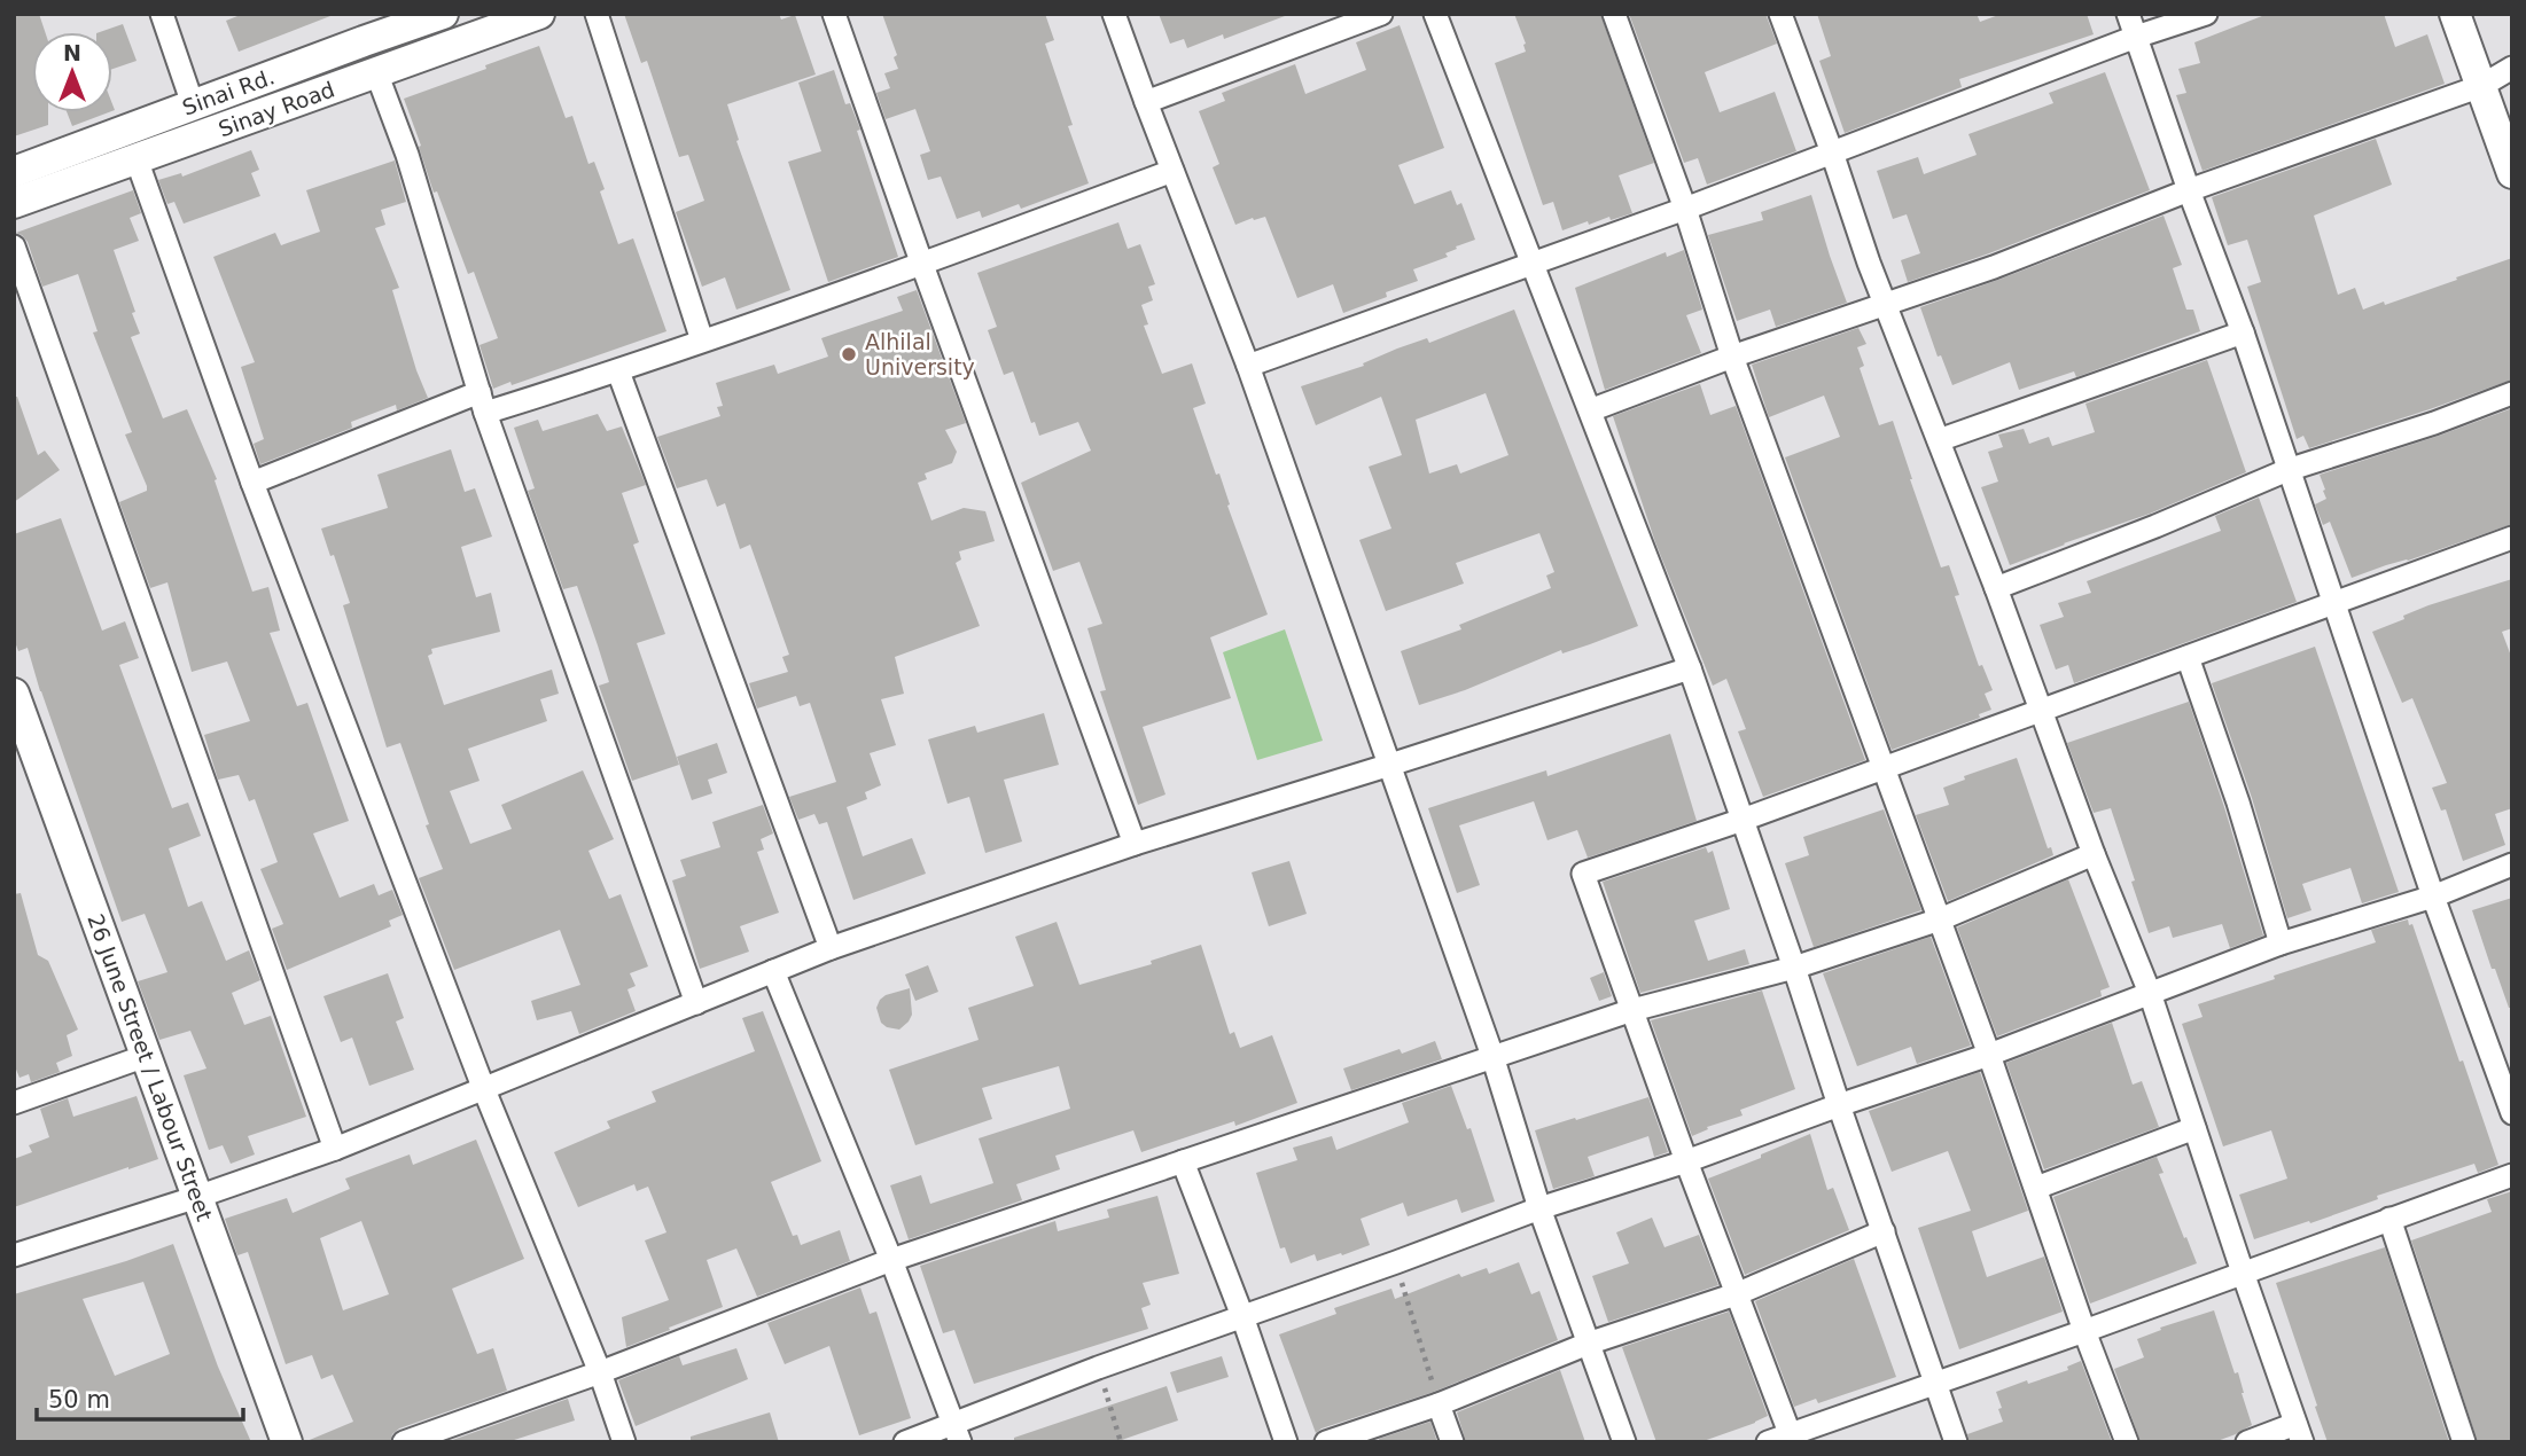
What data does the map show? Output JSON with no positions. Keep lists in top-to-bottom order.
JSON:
{
  "streets": {
    "main road": ["Sinai Rd.", "Sinay Road", "26 June Street / Labour Street"]
  },
  "places": ["Alhilal University"],
  "scale_bar": "50 m",
  "north": "top"
}
